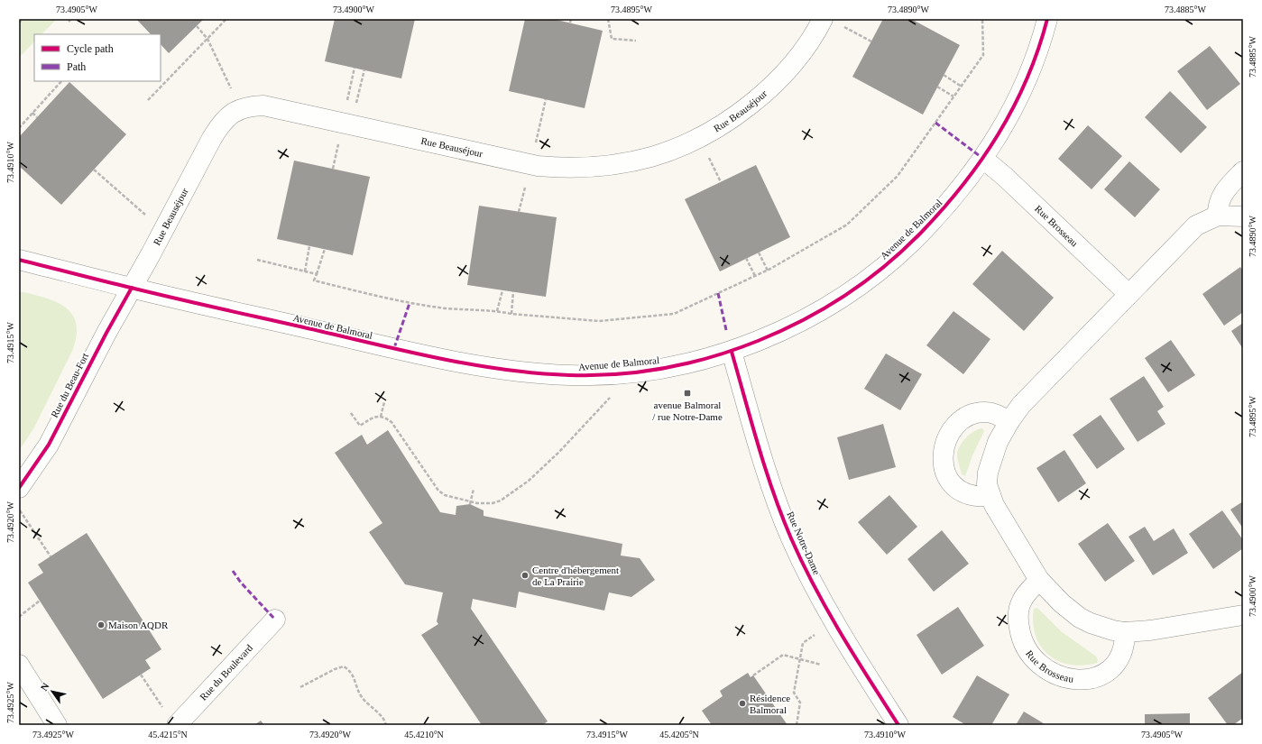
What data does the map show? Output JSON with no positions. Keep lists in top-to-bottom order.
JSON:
{
  "streets": {
    "street": [
      "Rue Beauséjour",
      "Rue Brosseau",
      "Avenue de Balmoral",
      "Rue du Beau-Fort",
      "Rue Notre-Dame",
      "Rue du Boulevard"
    ]
  },
  "crossings": [
    ["Rue Beauséjour", "Avenue de Balmoral"],
    ["Rue Beauséjour", "Rue du Beau-Fort"],
    ["Rue Brosseau", "Avenue de Balmoral"],
    ["Avenue de Balmoral", "Rue du Beau-Fort"],
    ["Avenue de Balmoral", "Rue Notre-Dame"]
  ],
  "places": {
    "transit": ["avenue Balmoral / rue Notre-Dame"],
    "other": ["Centre d'hébergement de La Prairie", "Maison AQDR", "Résidence Balmoral"]
  },
  "legend": ["Cycle path", "Path"],
  "north": "top left",
  "coordinates": [
    "73.4905°W",
    "73.4900°W",
    "73.4895°W",
    "73.4890°W",
    "73.4885°W",
    "73.4910°W",
    "73.4915°W",
    "73.4920°W",
    "73.4925°W",
    "45.4215°N",
    "45.4210°N",
    "45.4205°N"
  ]
}
